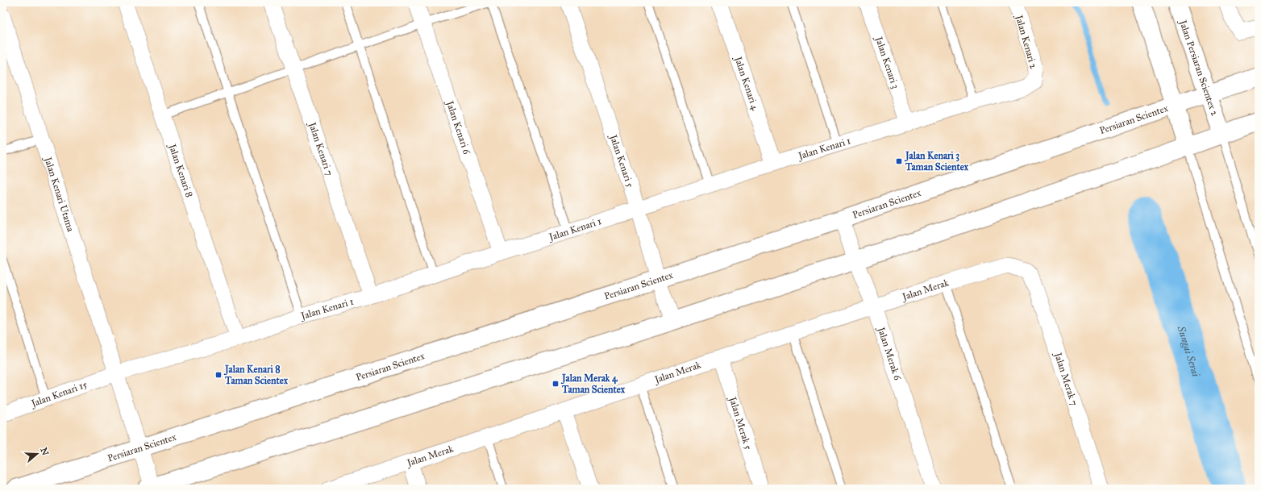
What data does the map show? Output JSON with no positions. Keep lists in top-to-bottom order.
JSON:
{
  "streets": {
    "street": [
      "Jalan Kenari 2",
      "Jalan Kenari 3",
      "Jalan Persiaran Scientex 2",
      "Jalan Kenari 4",
      "Persiaran Scientex",
      "Jalan Kenari 6",
      "Jalan Kenari 1",
      "Jalan Kenari 7",
      "Jalan Kenari 5",
      "Jalan Kenari 8",
      "Jalan Kenari Utama",
      "Jalan Merak",
      "Jalan Merak 6",
      "Jalan Merak 7",
      "Jalan Kenari 15",
      "Jalan Merak 5"
    ]
  },
  "crossings": [
    ["Jalan Kenari 2", "Jalan Kenari 1"],
    ["Jalan Kenari 3", "Jalan Kenari 1"],
    ["Jalan Persiaran Scientex 2", "Persiaran Scientex"],
    ["Jalan Kenari 4", "Jalan Kenari 1"],
    ["Persiaran Scientex", "Jalan Kenari 5"],
    ["Persiaran Scientex", "Jalan Kenari Utama"],
    ["Persiaran Scientex", "Jalan Merak 6"],
    ["Jalan Kenari 6", "Jalan Kenari 1"],
    ["Jalan Kenari 1", "Jalan Kenari 7"],
    ["Jalan Kenari 1", "Jalan Kenari 5"],
    ["Jalan Kenari 1", "Jalan Kenari 8"],
    ["Jalan Kenari 1", "Jalan Kenari Utama"],
    ["Jalan Kenari 1", "Jalan Kenari 15"],
    ["Jalan Kenari Utama", "Jalan Kenari 15"],
    ["Jalan Merak", "Jalan Merak 6"],
    ["Jalan Merak", "Jalan Merak 7"],
    ["Jalan Merak", "Jalan Merak 5"]
  ],
  "water": ["Sungai Serai"],
  "places": {
    "transit": ["Jalan Kenari 3 Taman Scientex", "Jalan Kenari 8 Taman Scientex", "Jalan Merak 4 Taman Scientex"]
  },
  "north": "right"
}
